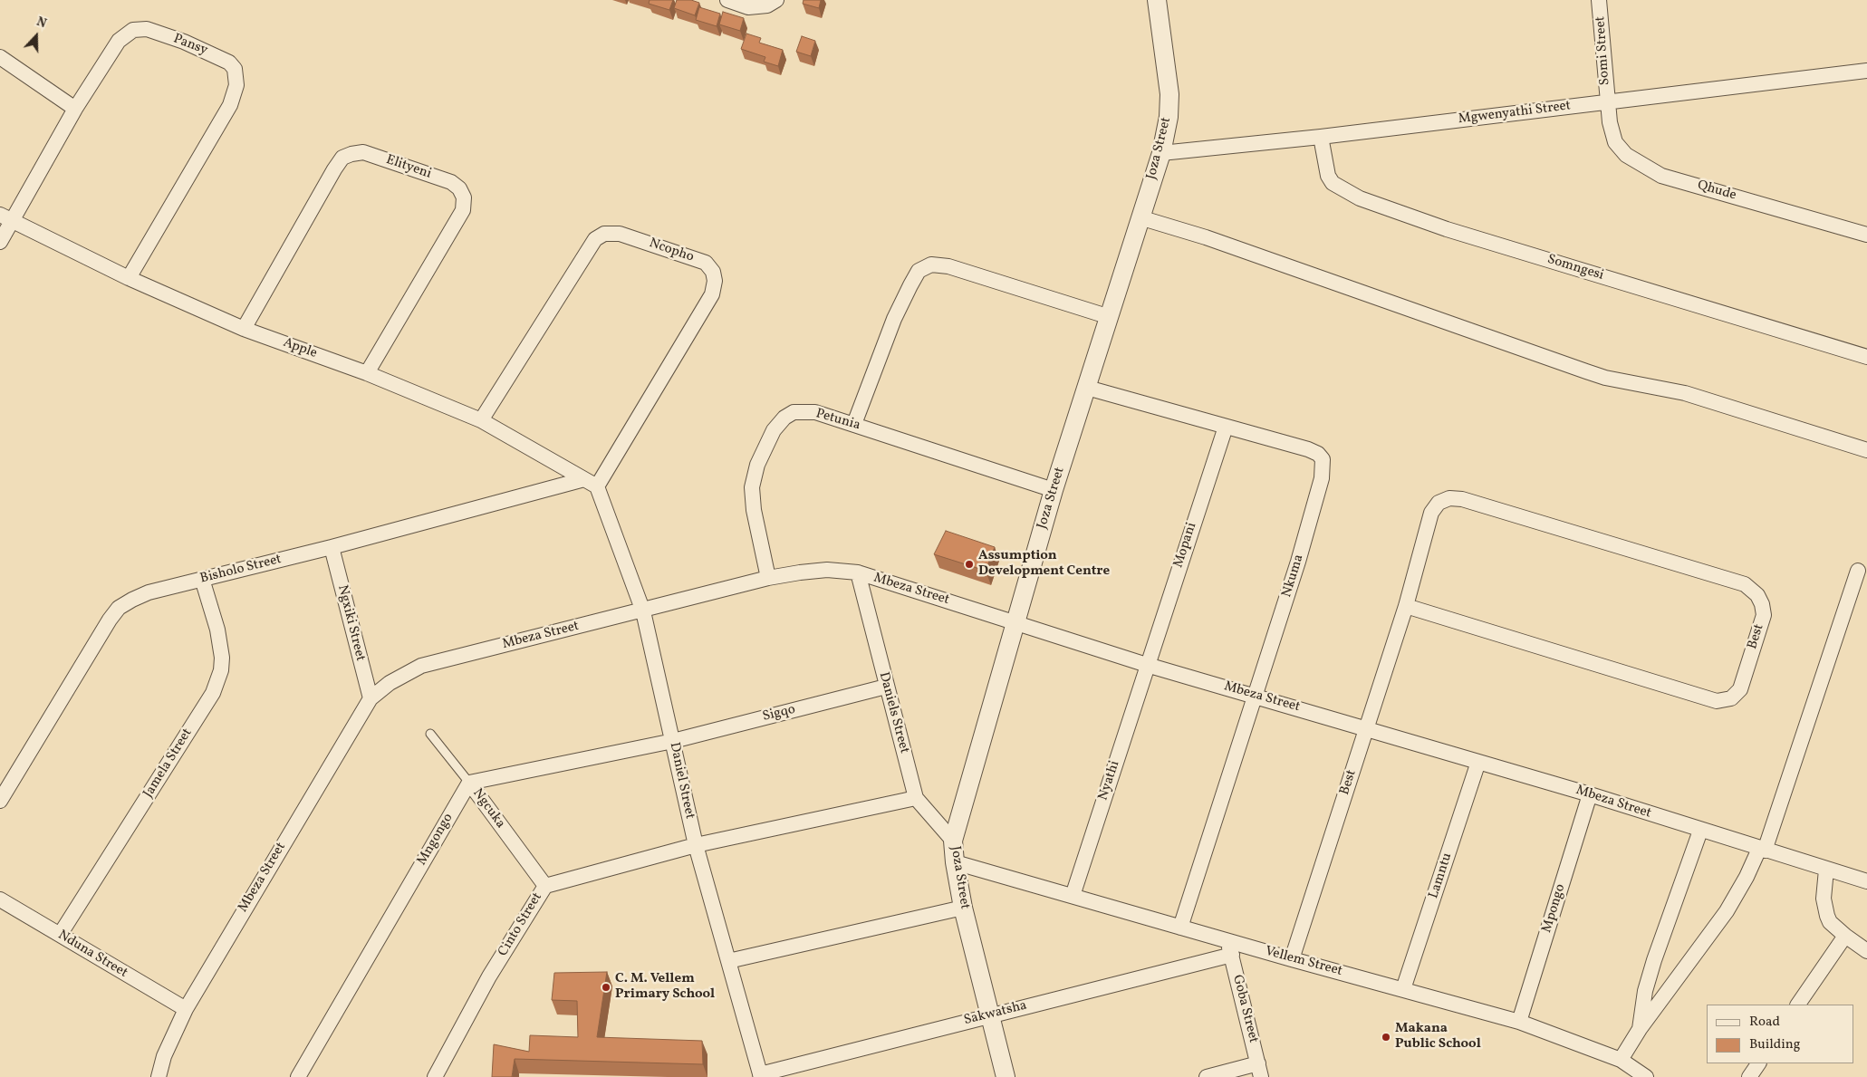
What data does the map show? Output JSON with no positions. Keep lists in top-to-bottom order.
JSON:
{
  "streets": {
    "street": [
      "Pansy",
      "Somi Street",
      "Mgwenyathi Street",
      "Joza Street",
      "Elityeni",
      "Qhude",
      "Ncopho",
      "Somngesi",
      "Apple",
      "Petunia",
      "Mopani",
      "Bisholo Street",
      "Nkuma",
      "Mbeza Street",
      "Ngxiki Street",
      "Best",
      "Daniels Street",
      "Sigqo",
      "Jamela Street",
      "Daniel Street",
      "Nyathi",
      "Ngcuka",
      "Mngongo",
      "Lamntu",
      "Mpongo",
      "Cinto Street",
      "Nduna Street",
      "Vellem Street",
      "Goba Street",
      "Sakwatsha"
    ]
  },
  "crossings": [
    ["Pansy", "Apple"],
    ["Somi Street", "Mgwenyathi Street"],
    ["Somi Street", "Qhude"],
    ["Mgwenyathi Street", "Joza Street"],
    ["Mgwenyathi Street", "Qhude"],
    ["Mgwenyathi Street", "Somngesi"],
    ["Joza Street", "Petunia"],
    ["Joza Street", "Nkuma"],
    ["Joza Street", "Mbeza Street"],
    ["Joza Street", "Daniels Street"],
    ["Joza Street", "Vellem Street"],
    ["Joza Street", "Sakwatsha"],
    ["Elityeni", "Apple"],
    ["Ncopho", "Apple"],
    ["Ncopho", "Bisholo Street"],
    ["Ncopho", "Daniel Street"],
    ["Apple", "Bisholo Street"],
    ["Apple", "Daniel Street"],
    ["Petunia", "Mbeza Street"],
    ["Mopani", "Nkuma"],
    ["Mopani", "Mbeza Street"],
    ["Mopani", "Nyathi"],
    ["Bisholo Street", "Ngxiki Street"],
    ["Bisholo Street", "Jamela Street"],
    ["Bisholo Street", "Daniel Street"],
    ["Nkuma", "Mbeza Street"],
    ["Nkuma", "Vellem Street"],
    ["Mbeza Street", "Ngxiki Street"],
    ["Mbeza Street", "Best"],
    ["Mbeza Street", "Daniels Street"],
    ["Mbeza Street", "Daniel Street"],
    ["Mbeza Street", "Nyathi"],
    ["Mbeza Street", "Lamntu"],
    ["Mbeza Street", "Mpongo"],
    ["Mbeza Street", "Nduna Street"],
    ["Best", "Vellem Street"],
    ["Daniels Street", "Sigqo"],
    ["Daniels Street", "Cinto Street"],
    ["Sigqo", "Daniel Street"],
    ["Jamela Street", "Nduna Street"],
    ["Daniel Street", "Cinto Street"],
    ["Daniel Street", "Sakwatsha"],
    ["Nyathi", "Vellem Street"],
    ["Ngcuka", "Mngongo"],
    ["Ngcuka", "Cinto Street"],
    ["Lamntu", "Vellem Street"],
    ["Mpongo", "Vellem Street"],
    ["Vellem Street", "Goba Street"],
    ["Vellem Street", "Sakwatsha"],
    ["Goba Street", "Sakwatsha"]
  ],
  "places": ["Assumption Development Centre", "C. M. Vellem Primary School", "Makana Public School"],
  "legend": ["Road", "Building"],
  "north": "top"
}
